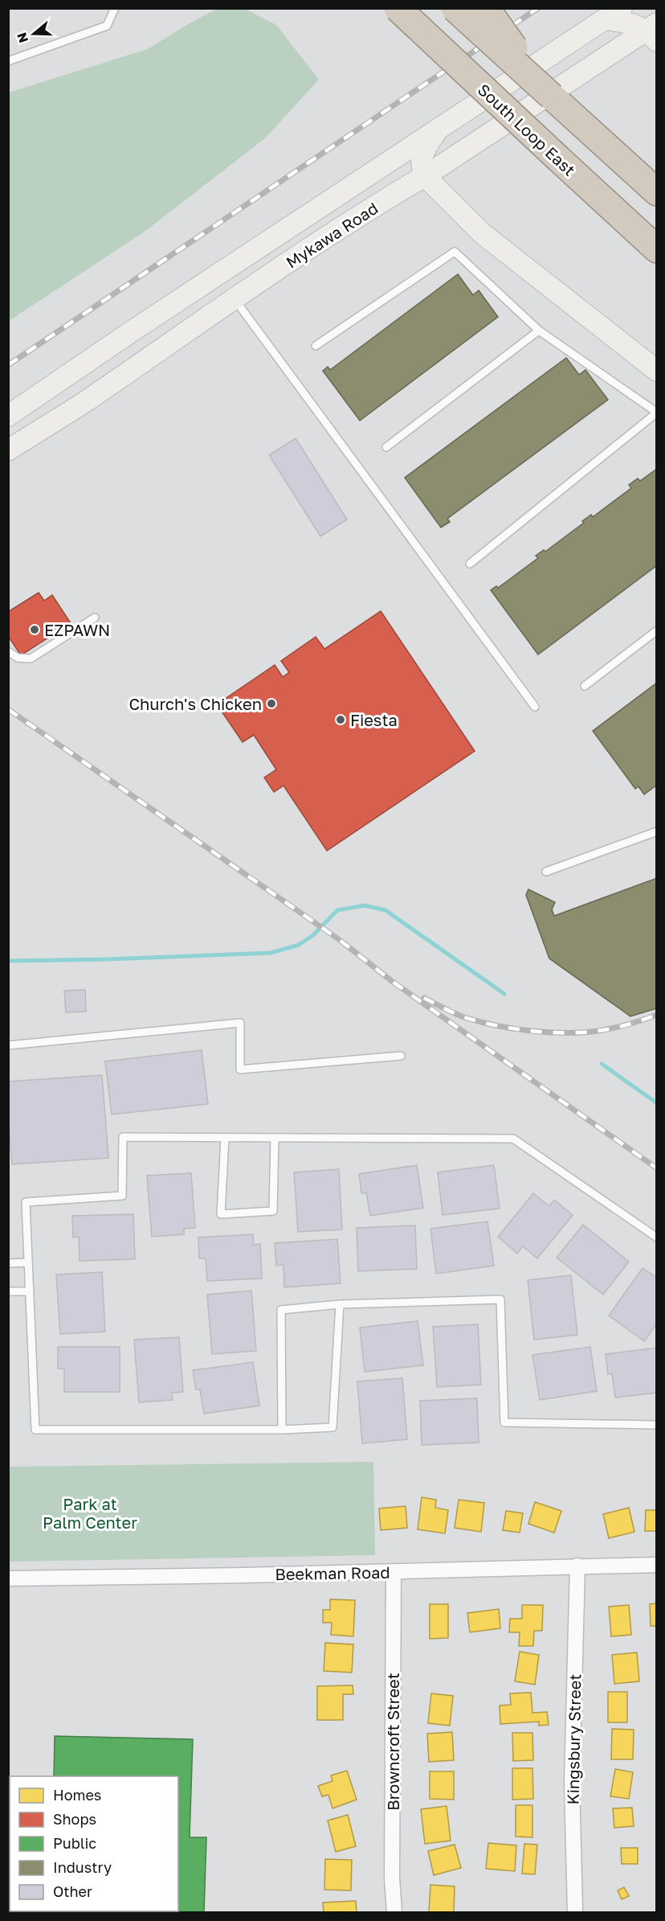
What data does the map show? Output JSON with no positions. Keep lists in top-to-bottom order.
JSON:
{
  "streets": {
    "highway": ["South Loop East"],
    "main road": ["Mykawa Road"],
    "street": ["Beekman Road", "Kingsbury Street", "Browncroft Street"]
  },
  "crossings": [
    ["Beekman Road", "Kingsbury Street"],
    ["Beekman Road", "Browncroft Street"]
  ],
  "parks": ["Park at Palm Center"],
  "places": ["EZPAWN", "Church's Chicken", "Fiesta"],
  "legend": [
    "Homes",
    "Shops",
    "Public",
    "Industry",
    "Other"
  ],
  "north": "left"
}
